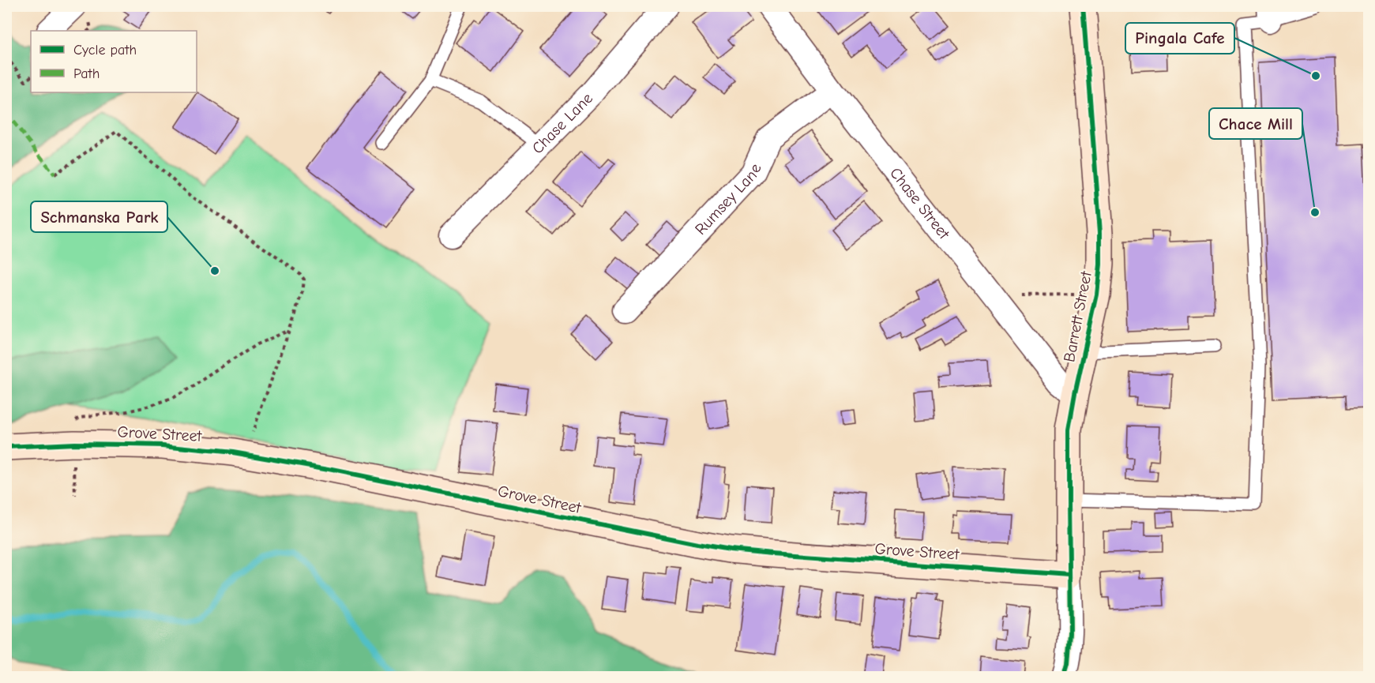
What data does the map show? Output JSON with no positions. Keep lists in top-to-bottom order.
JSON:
{
  "streets": {
    "street": [
      "Chase Lane",
      "Rumsey Lane",
      "Chase Street",
      "Barrett Street",
      "Grove Street"
    ]
  },
  "crossings": [
    ["Rumsey Lane", "Chase Street"],
    ["Chase Street", "Barrett Street"],
    ["Barrett Street", "Grove Street"]
  ],
  "places": ["Pingala Cafe", "Chace Mill", "Schmanska Park"],
  "legend": ["Cycle path", "Path"]
}
